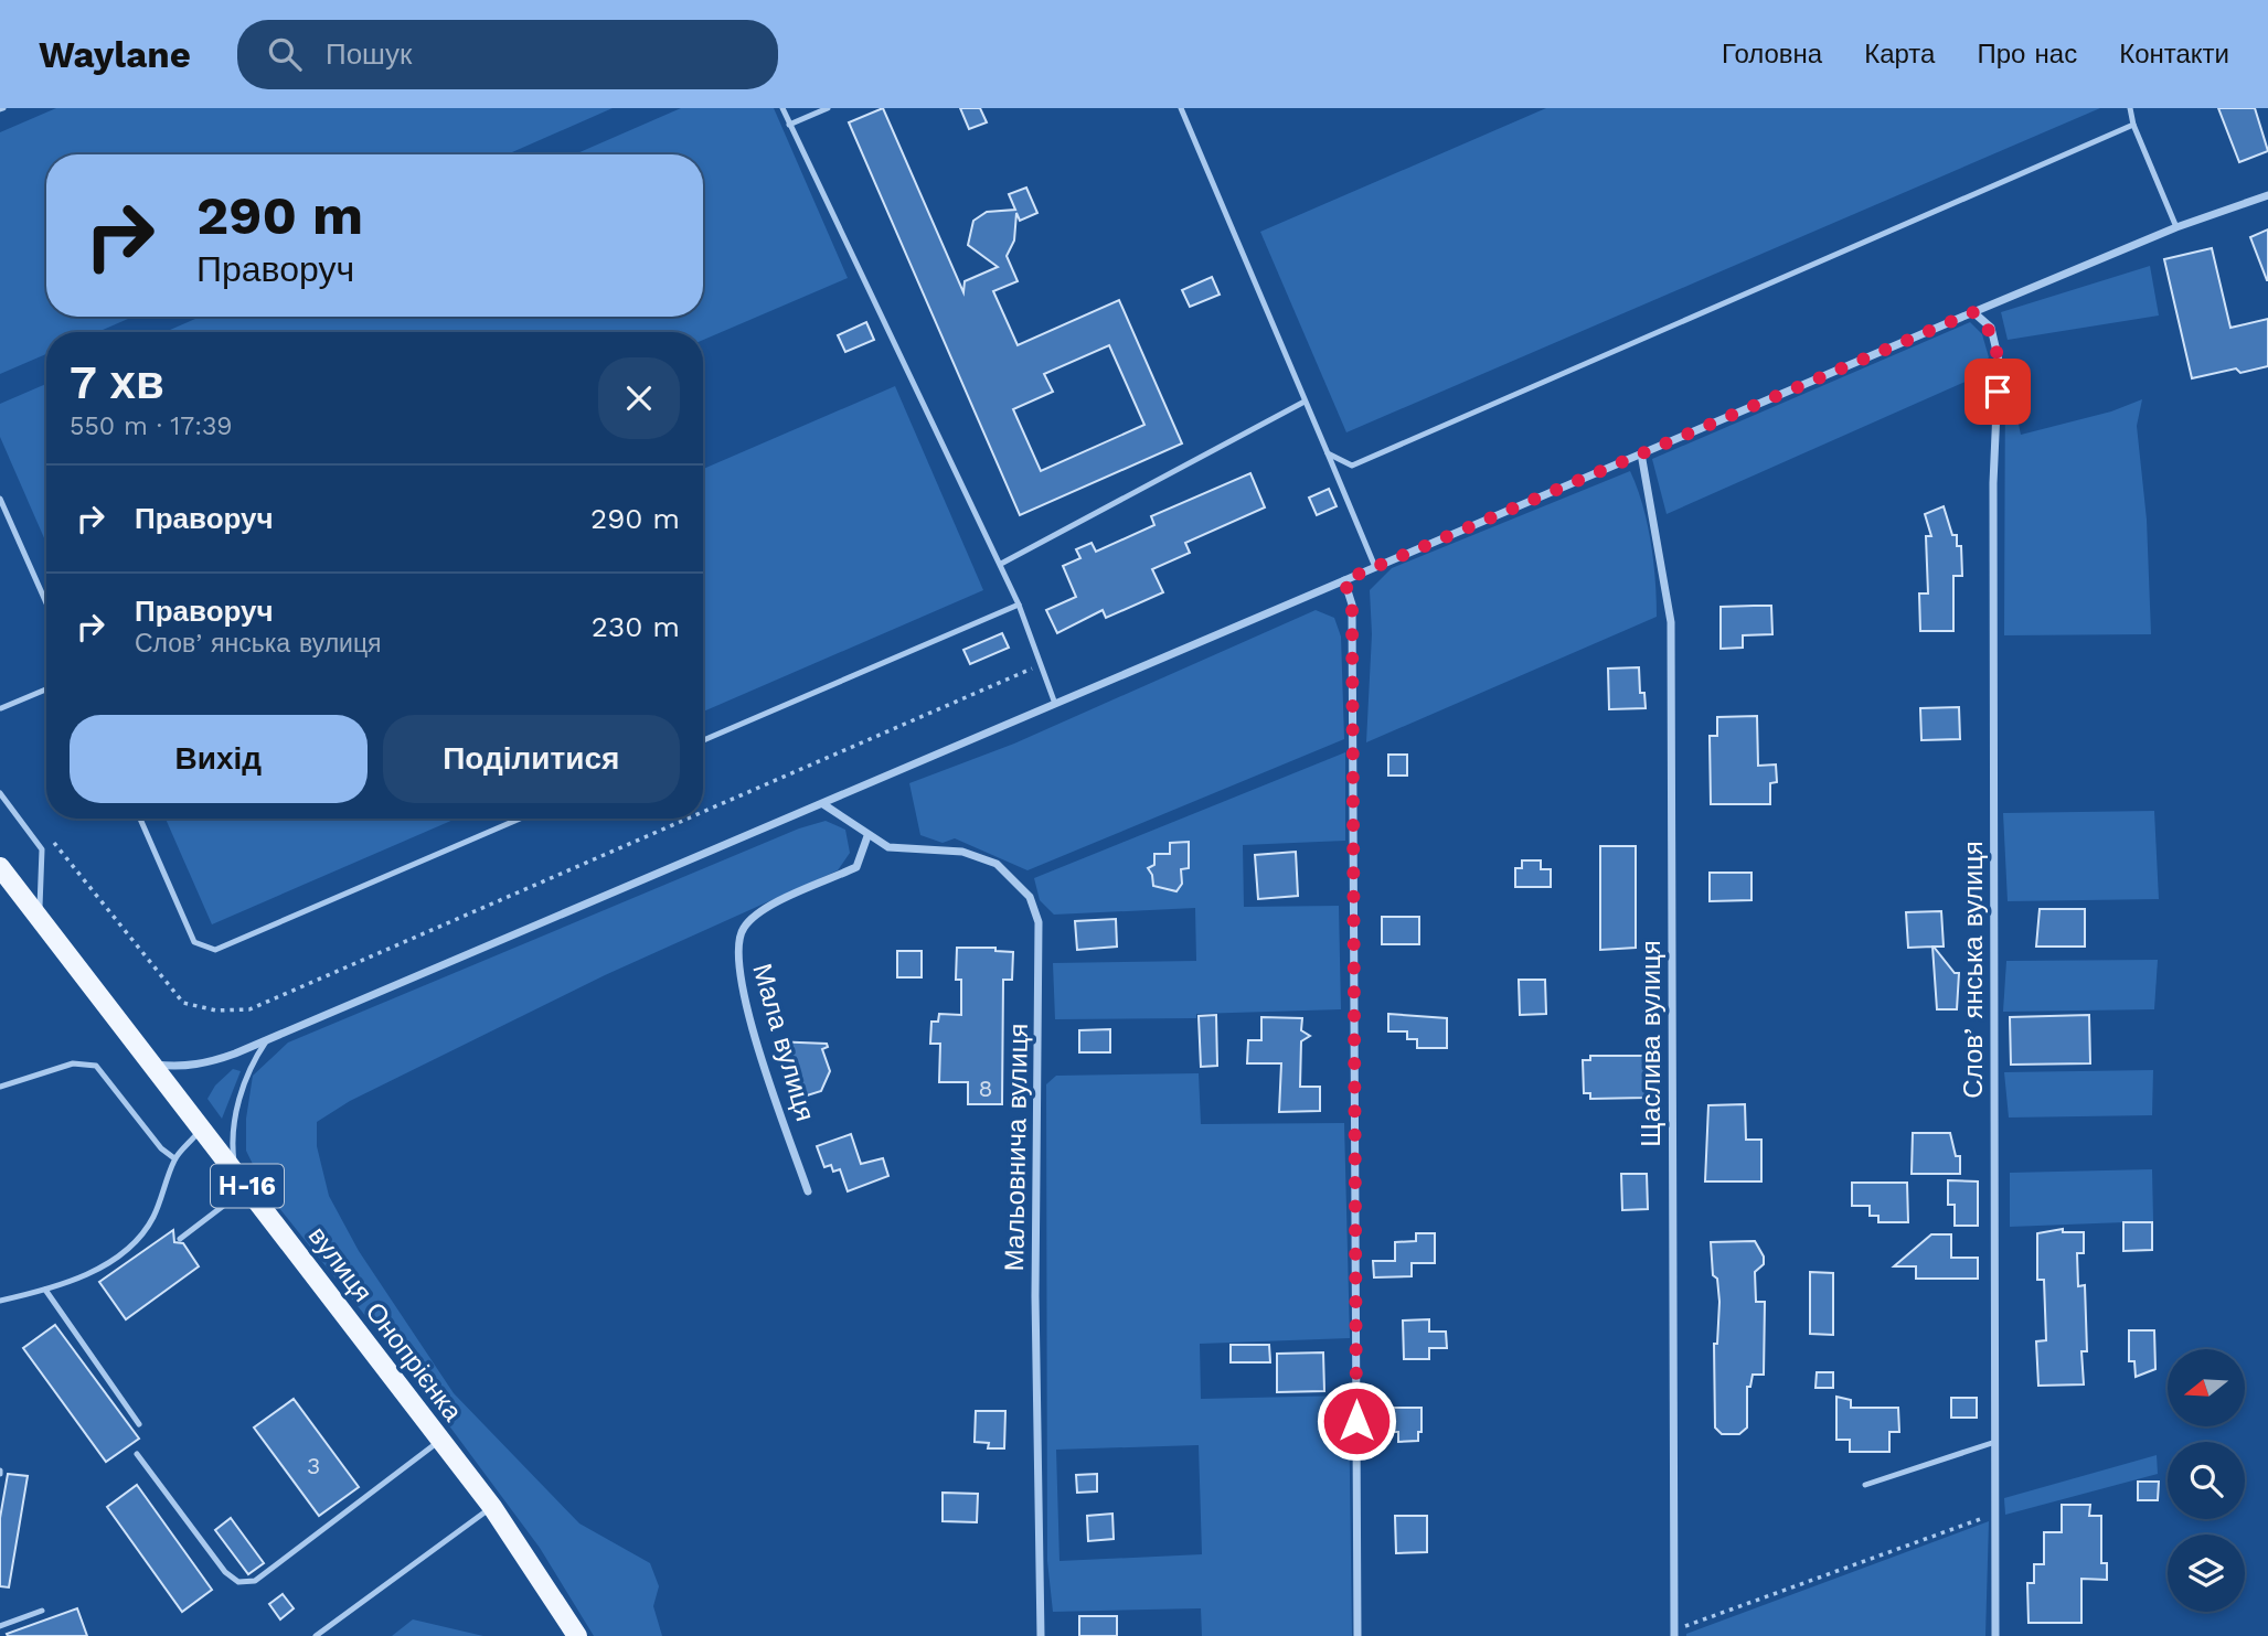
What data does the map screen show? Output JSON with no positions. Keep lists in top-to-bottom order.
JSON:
{
  "streets": {
    "main road": ["Н-16", "вулиця Онопрієнка"],
    "street": [
      "Словʼянська вулиця",
      "Мала вулиця",
      "Щаслива вулиця",
      "Мальовнича вулиця"
    ]
  },
  "crossings": [
    ["Мала вулиця", "Мальовнича вулиця"]
  ],
  "house_numbers": ["8", "3"],
  "north": "left",
  "page": {
    "header": "Waylane",
    "search": "Пошук",
    "nav": [
      "Головна",
      "Карта",
      "Про нас",
      "Контакти"
    ],
    "turn": ["290 m", "Праворуч"],
    "heading": ["7 хв", "550 m · 17:39"],
    "list": [
      {
        "name": "Праворуч",
        "value": "290 m"
      },
      {
        "name": "Праворуч",
        "note": "Словʼянська вулиця",
        "value": "230 m"
      }
    ],
    "buttons": ["Вихід", "Поділитися"]
  }
}
